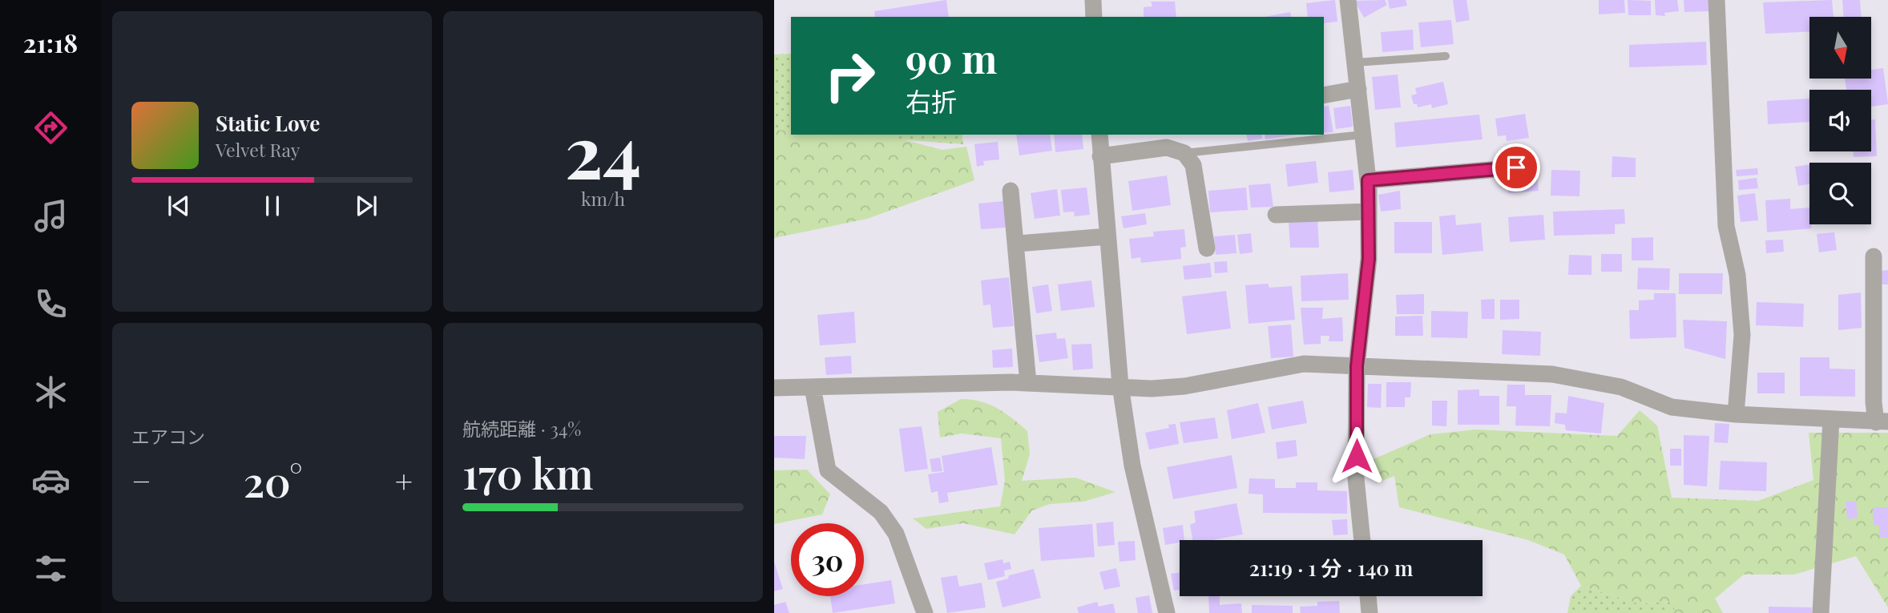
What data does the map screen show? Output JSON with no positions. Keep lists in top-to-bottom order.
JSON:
{
  "north": "bottom",
  "page": {
    "tabs": "21:18",
    "tile": [
      ["24", "km/h"],
      "エアコン",
      ["航続距離 · 34%", "170 km"]
    ],
    "turn": ["90 m", "右折"],
    "song": ["Static Love", "Velvet Ray"],
    "heat": ["−", "20°", "+"],
    "limit": "30",
    "trip": "21:19 · 1 分 · 140 m"
  }
}
